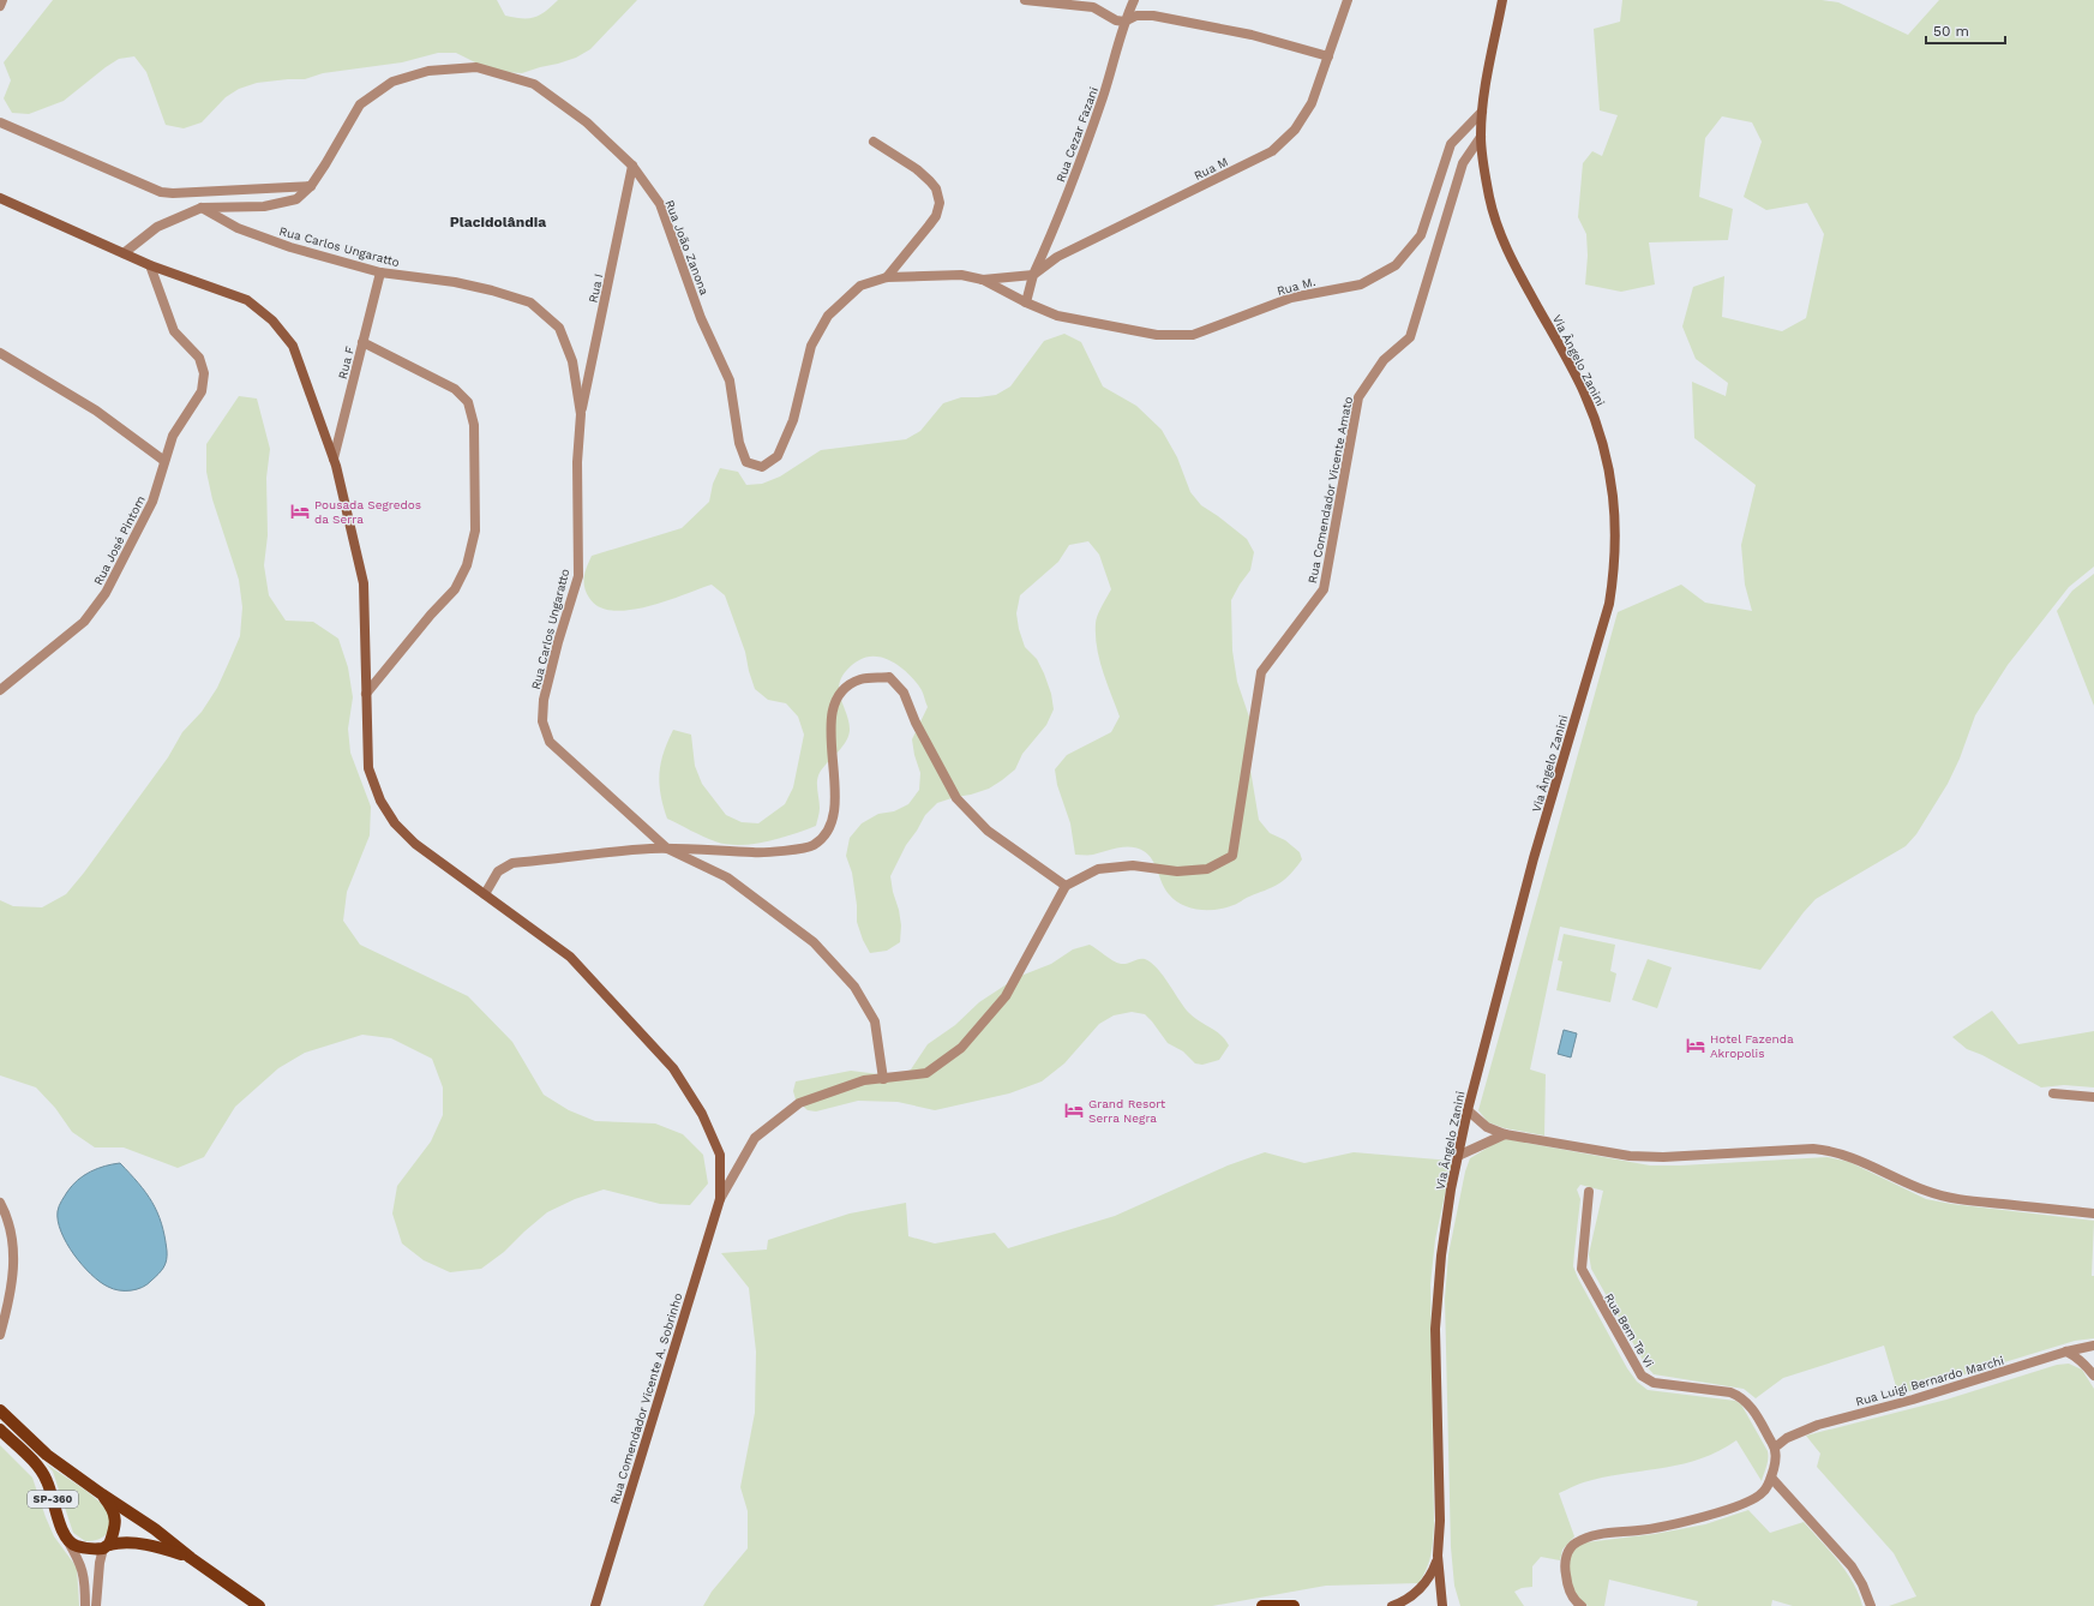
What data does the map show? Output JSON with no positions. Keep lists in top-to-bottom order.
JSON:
{
  "streets": {
    "main road": ["SP-360"],
    "street": [
      "Rua Cezar Fazani",
      "Rua M",
      "Rua Carlos Ungaratto",
      "Rua João Zanona",
      "Rua M.",
      "Rua I",
      "Via Ângelo Zanini",
      "Rua F",
      "Rua Comendador Vicente Amato",
      "Rua José Pintom",
      "Rua Bem Te Vi",
      "Rua Luigi Bernardo Marchi",
      "Rua Comendador Vicente A. Sobrinho"
    ]
  },
  "crossings": [
    ["Rua Cezar Fazani", "Rua M"],
    ["Rua Carlos Ungaratto", "Rua João Zanona"],
    ["Rua Carlos Ungaratto", "Rua I"],
    ["Rua Carlos Ungaratto", "Rua F"],
    ["Rua João Zanona", "Rua M."],
    ["Rua João Zanona", "Rua I"],
    ["Rua João Zanona", "Rua Comendador Vicente A. Sobrinho"],
    ["Rua M.", "Via Ângelo Zanini"],
    ["Via Ângelo Zanini", "Rua Comendador Vicente Amato"],
    ["Rua F", "Rua Comendador Vicente A. Sobrinho"],
    ["Rua José Pintom", "Rua Comendador Vicente A. Sobrinho"],
    ["Rua Bem Te Vi", "Rua Luigi Bernardo Marchi"]
  ],
  "districts": ["Placidolândia"],
  "places": {
    "hotel": ["Pousada Segredos da Serra", "Hotel Fazenda Akropolis", "Grand Resort Serra Negra"]
  },
  "scale_bar": "50 m"
}
